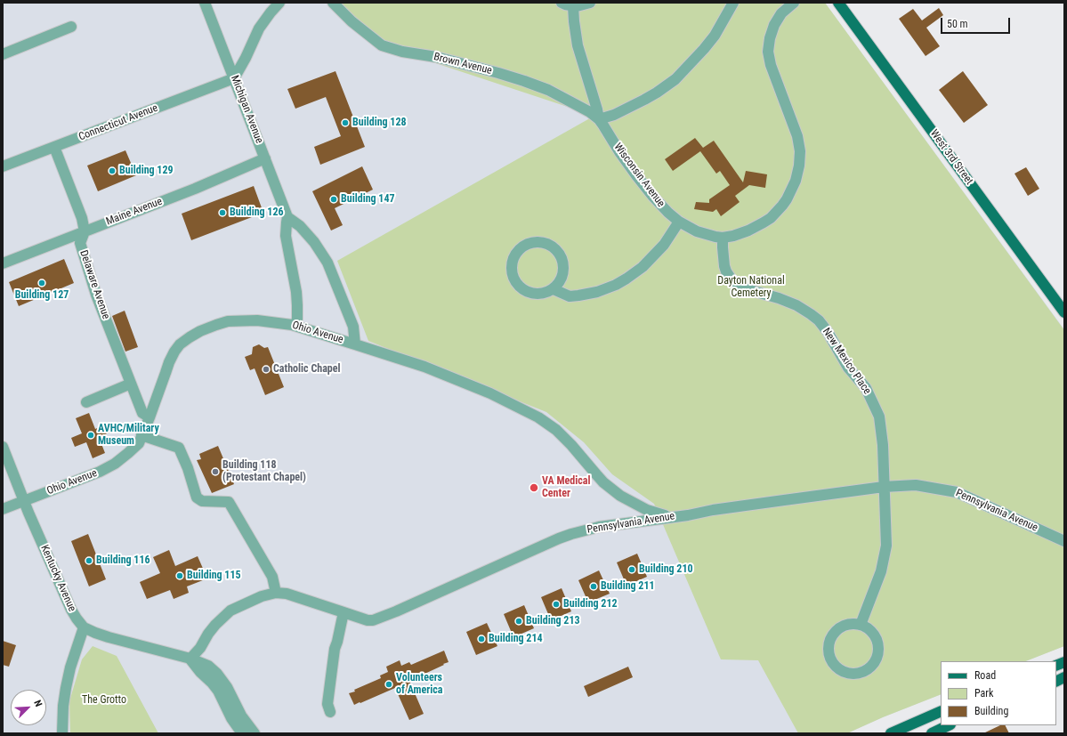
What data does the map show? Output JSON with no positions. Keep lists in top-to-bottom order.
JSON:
{
  "streets": {
    "main road": ["West 3rd Street"],
    "street": [
      "Brown Avenue",
      "Michigan Avenue",
      "Connecticut Avenue",
      "Wisconsin Avenue",
      "Maine Avenue",
      "Delaware Avenue",
      "Ohio Avenue",
      "New Mexico Place",
      "Pennsylvania Avenue",
      "Kentucky Avenue"
    ]
  },
  "crossings": [
    ["Brown Avenue", "Wisconsin Avenue"],
    ["Michigan Avenue", "Connecticut Avenue"],
    ["Michigan Avenue", "Maine Avenue"],
    ["Michigan Avenue", "Ohio Avenue"],
    ["Connecticut Avenue", "Delaware Avenue"],
    ["Wisconsin Avenue", "New Mexico Place"],
    ["Maine Avenue", "Delaware Avenue"],
    ["Delaware Avenue", "Ohio Avenue"],
    ["Ohio Avenue", "Pennsylvania Avenue"],
    ["Ohio Avenue", "Kentucky Avenue"],
    ["New Mexico Place", "Pennsylvania Avenue"]
  ],
  "parks": ["Dayton National Cemetery", "The Grotto"],
  "places": [
    "Building 128",
    "Building 129",
    "Building 147",
    "Building 126",
    "Building 127",
    "Catholic Chapel",
    "AVHC/Military Museum",
    "Building 118 (Protestant Chapel)",
    "VA Medical Center",
    "Building 116",
    "Building 210",
    "Building 115",
    "Building 211",
    "Building 212",
    "Building 213",
    "Building 214",
    "Volunteers of America"
  ],
  "legend": ["Road", "Park", "Building"],
  "scale_bar": "50 m",
  "north": "top right"
}
